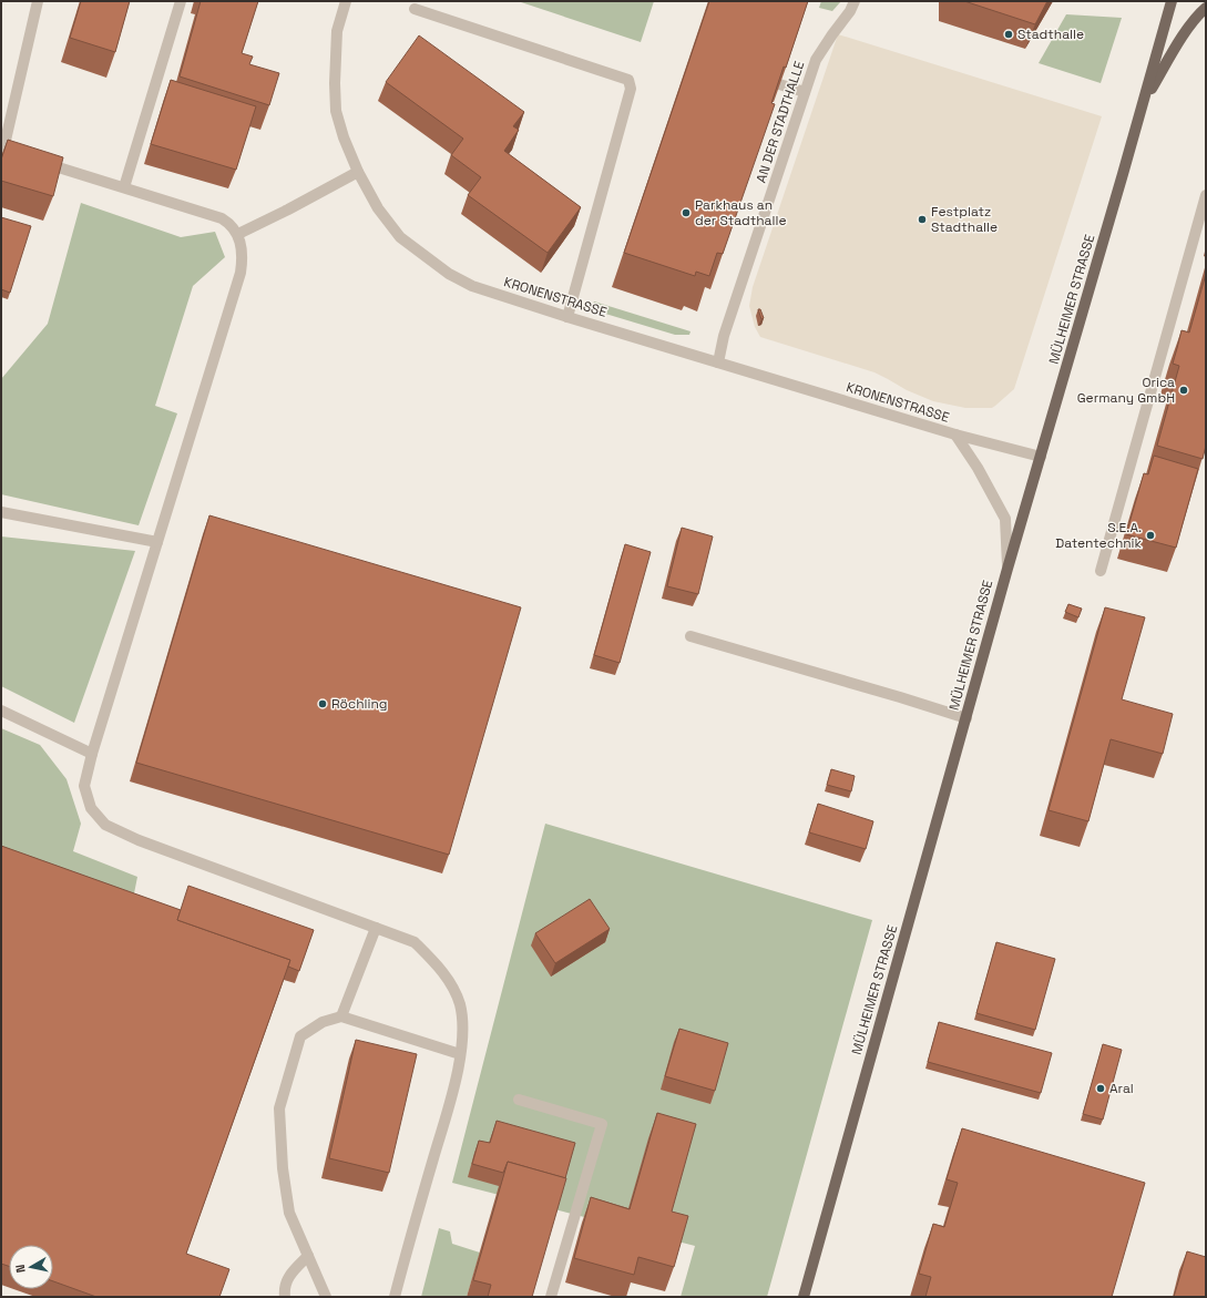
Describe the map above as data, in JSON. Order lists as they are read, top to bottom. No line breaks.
{"streets":{"main road":["MÜLHEIMER STRASSE"],"street":["AN DER STADTHALLE","KRONENSTRASSE"]},"crossings":[["AN DER STADTHALLE","KRONENSTRASSE"],["KRONENSTRASSE","MÜLHEIMER STRASSE"]],"places":["Stadthalle","Parkhaus an der Stadthalle","Festplatz Stadthalle","Orica Germany GmbH","S.E.A. Datentechnik","Röchling","Aral"],"north":"left"}
